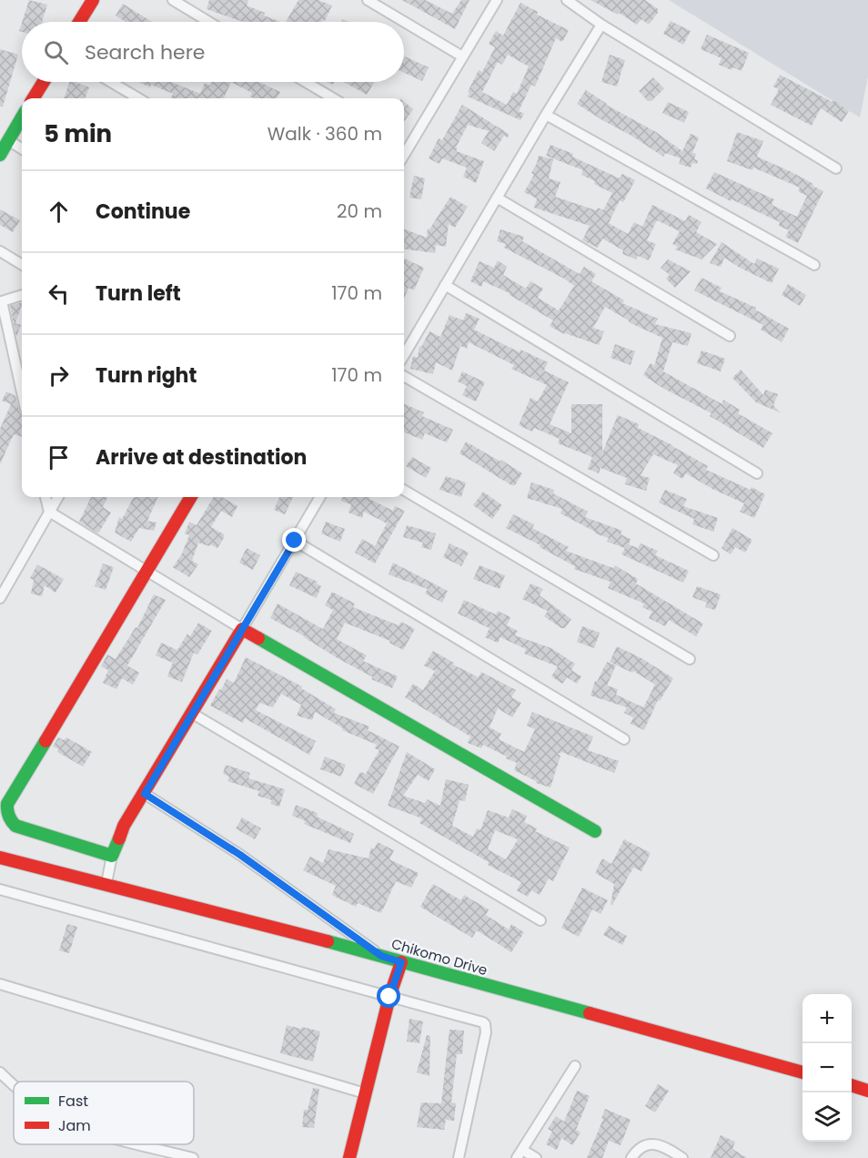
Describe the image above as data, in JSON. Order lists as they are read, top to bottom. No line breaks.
{"streets":{"street":["Chikomo Drive"]},"legend":["Fast","Jam"],"page":{"search":"Search here","heading":["5 min","Walk · 360 m"],"list":[["Continue","20 m"],["Turn left","170 m"],["Turn right","170 m"],"Arrive at destination"],"map_buttons":["+","−"]}}
